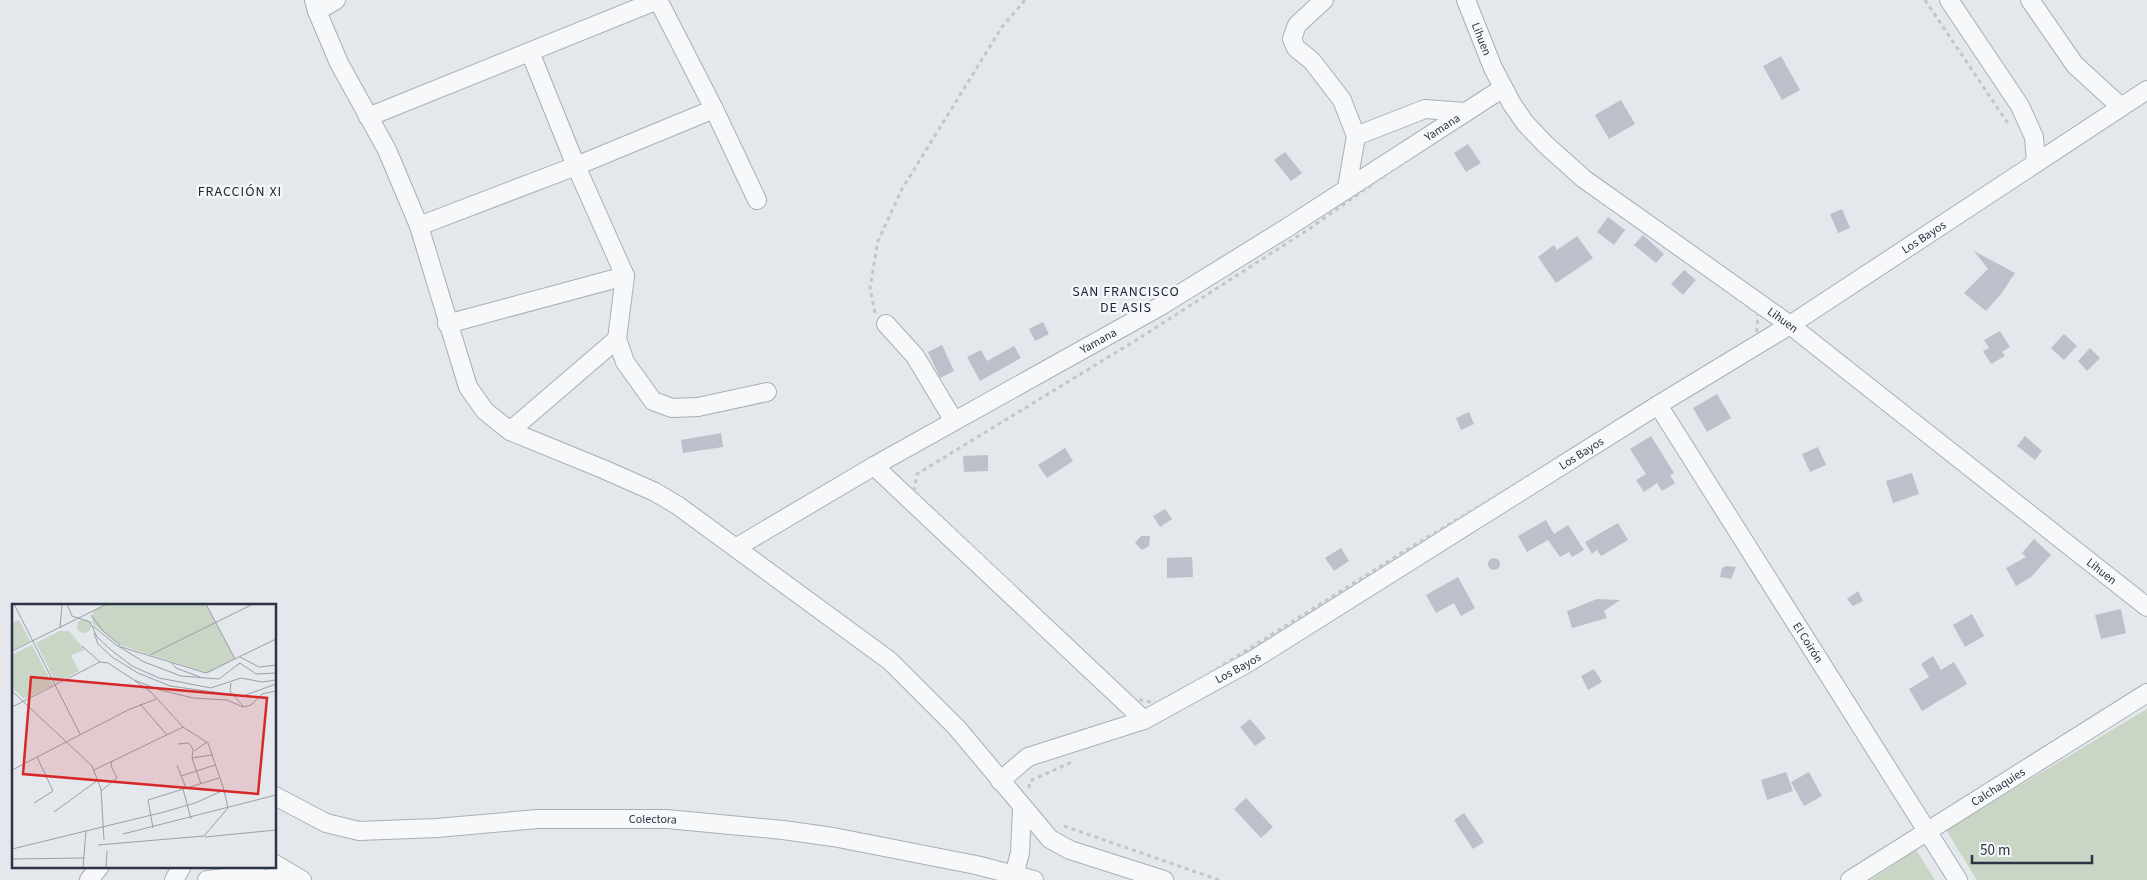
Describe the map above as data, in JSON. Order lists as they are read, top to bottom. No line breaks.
{"streets":{"street":["Lihuen","Yamana","Los Bayos","El Coirón","Calchaquies","Colectora"]},"crossings":[["Lihuen","Yamana"],["Lihuen","Los Bayos"],["Los Bayos","El Coirón"],["El Coirón","Calchaquies"]],"districts":["FRACCIÓN XI","SAN FRANCISCO DE ASIS"],"scale_bar":"50 m"}
